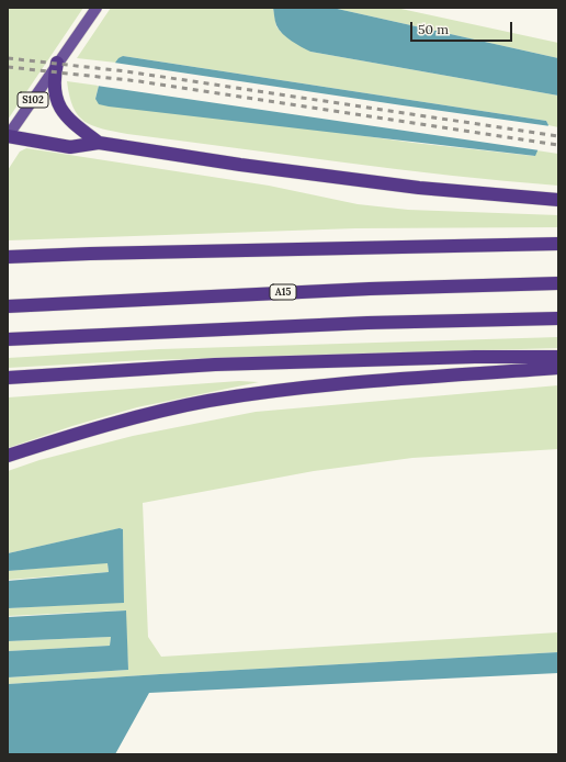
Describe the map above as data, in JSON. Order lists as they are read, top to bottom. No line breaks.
{"streets":{"highway":["A15"],"main road":["S102"]},"scale_bar":"50 m"}
